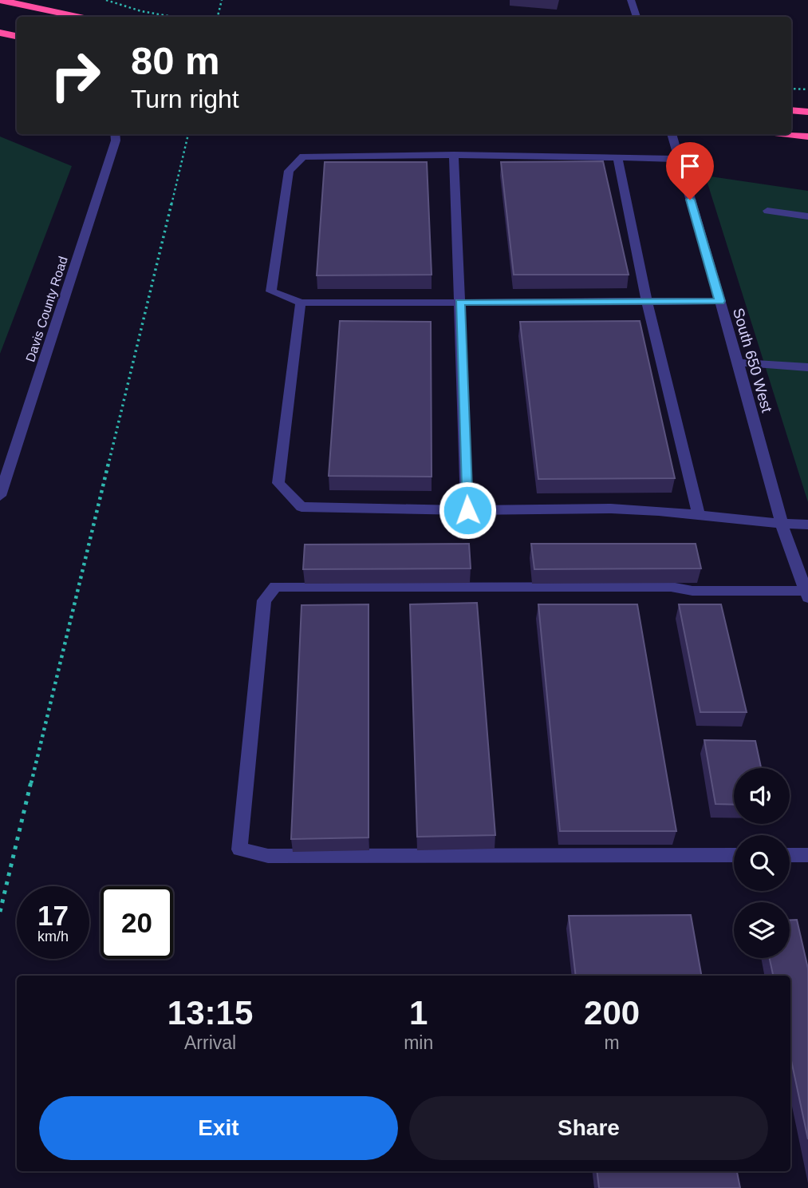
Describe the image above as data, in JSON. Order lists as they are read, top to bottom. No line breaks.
{"streets":{"street":["Davis County Road","South 650 West"]},"page":{"turn":["80 m","Turn right"],"speed":"17 km/h","limit":"20","eta":["13:15","Arrival","1","min","200","m"],"buttons":["Exit","Share"]}}
